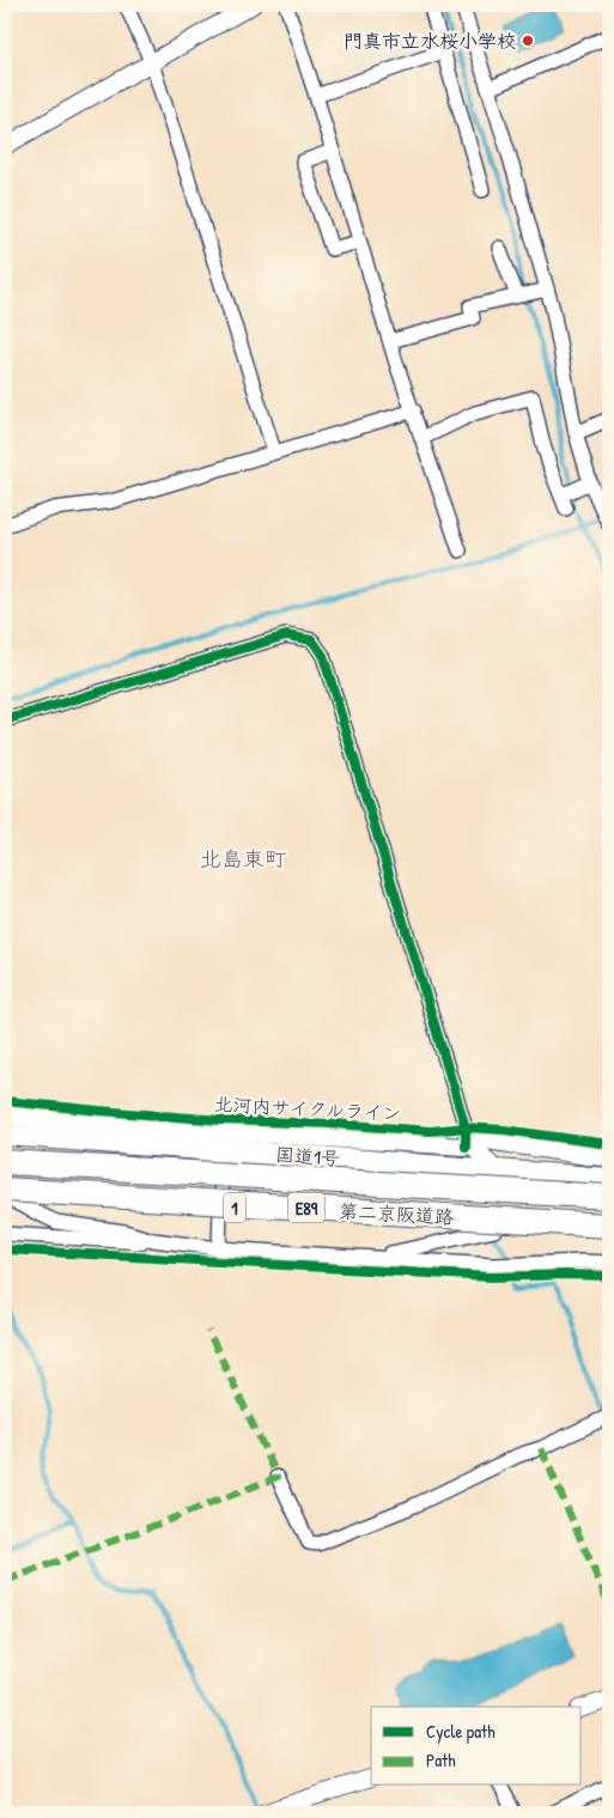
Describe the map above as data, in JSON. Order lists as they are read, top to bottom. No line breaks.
{"streets":{"highway":["国道1号","1","E89","第二京阪道路"],"cycle path":["北河内サイクルライン"]},"crossings":[["1","第二京阪道路"]],"districts":["北島東町"],"places":["門真市立水桜小学校"],"legend":["Cycle path","Path"]}
